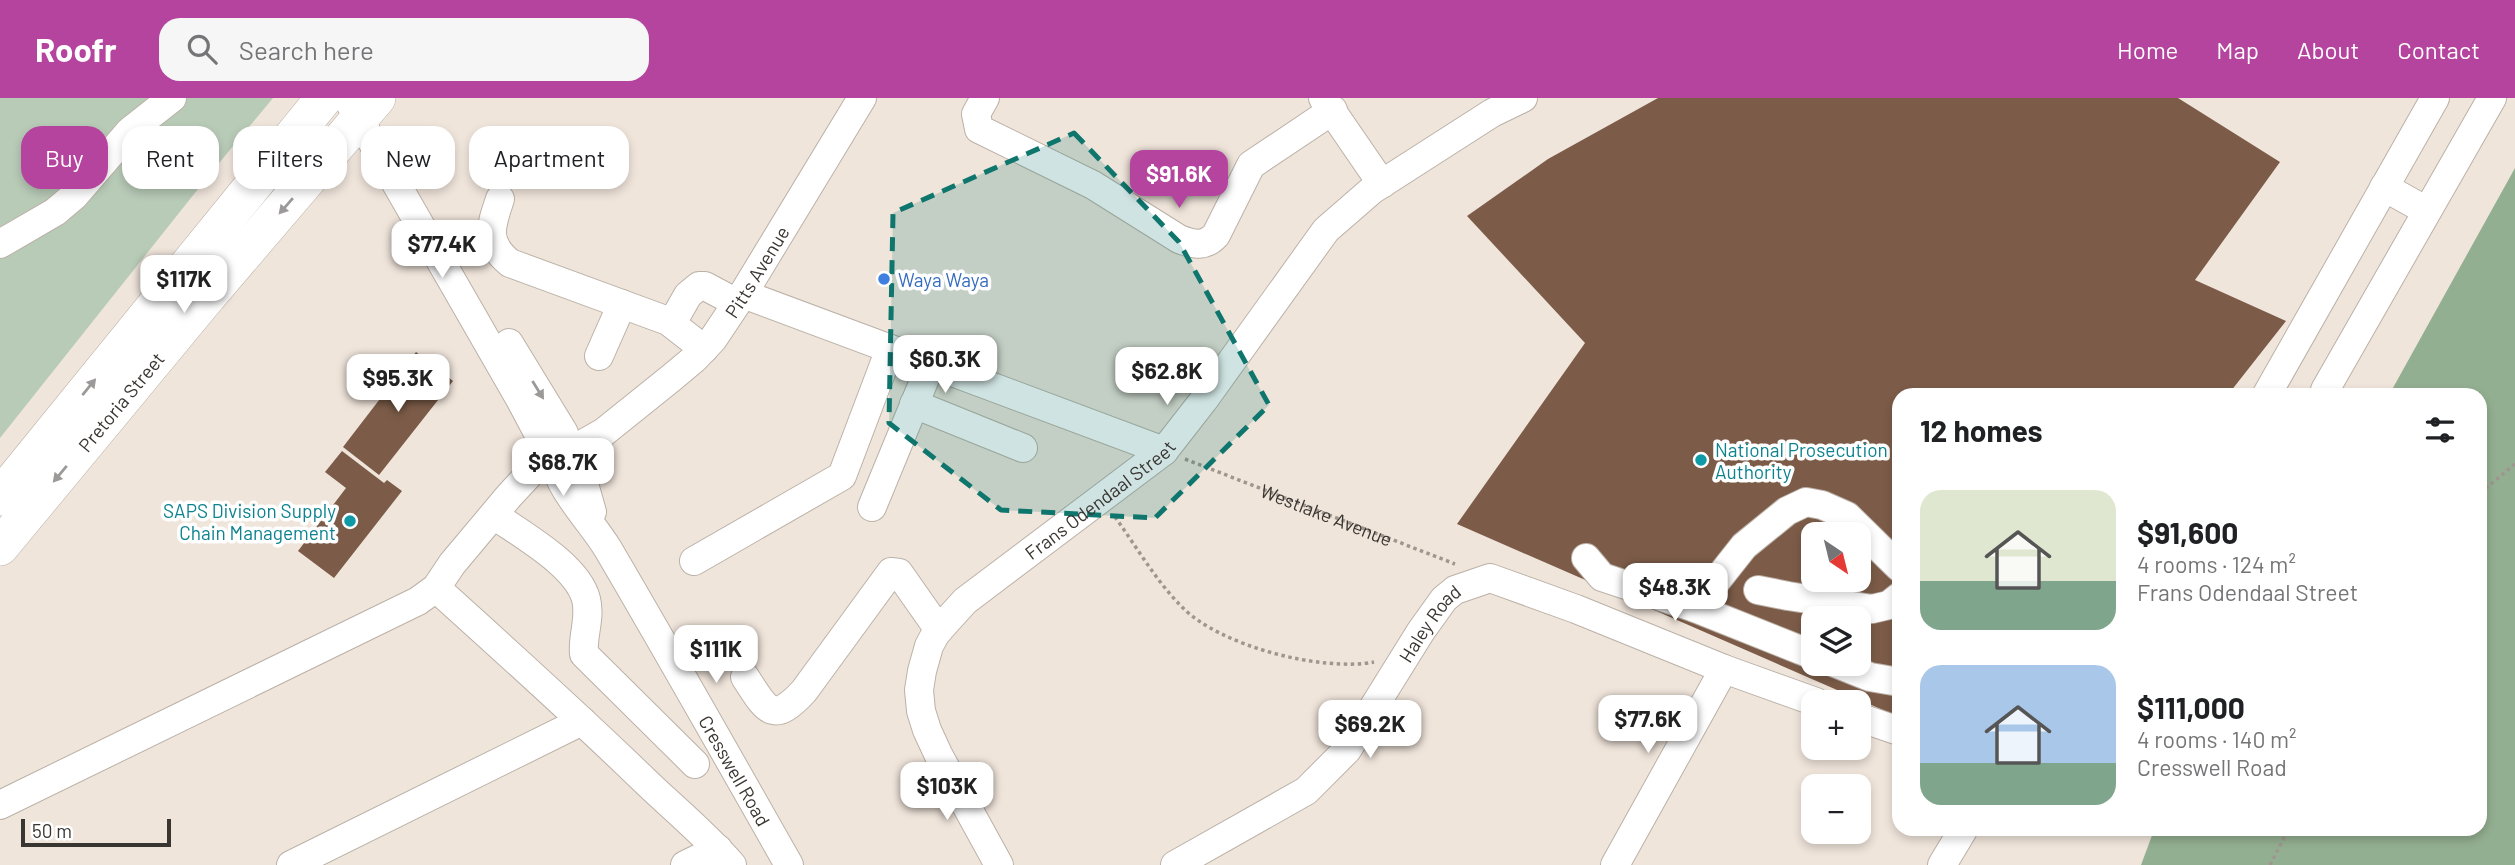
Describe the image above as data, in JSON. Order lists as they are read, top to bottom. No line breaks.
{"streets":{"main road":["Pretoria Street"],"street":["Pitts Avenue","Frans Odendaal Street","Haley Road","Cresswell Road"],"path":["Westlake Avenue"]},"crossings":[["Pitts Avenue","Cresswell Road"],["Pretoria Street","Cresswell Road"],["Frans Odendaal Street","Westlake Avenue"],["Westlake Avenue","Haley Road"]],"places":["Waya Waya","National Prosecution Authority","SAPS Division Supply Chain Management"],"scale_bar":"50 m","north":"bottom right","page":{"header":"Roofr","search":"Search here","nav":["Home","Map","About","Contact"],"chip":["Buy","Rent","Filters","New","Apartment"],"price":["$91.6K","$77.4K","$117K","$60.3K","$62.8K","$95.3K","$68.7K","$48.3K","$111K","$77.6K","$69.2K","$103K"],"heading":"12 homes","list":[{"name":"$91,600","note":"4 rooms · 124 m² · Frans Odendaal Street"},{"name":"$111,000","note":"4 rooms · 140 m² · Cresswell Road"}],"map_buttons":["+","−"],"scale":"50 m"}}
